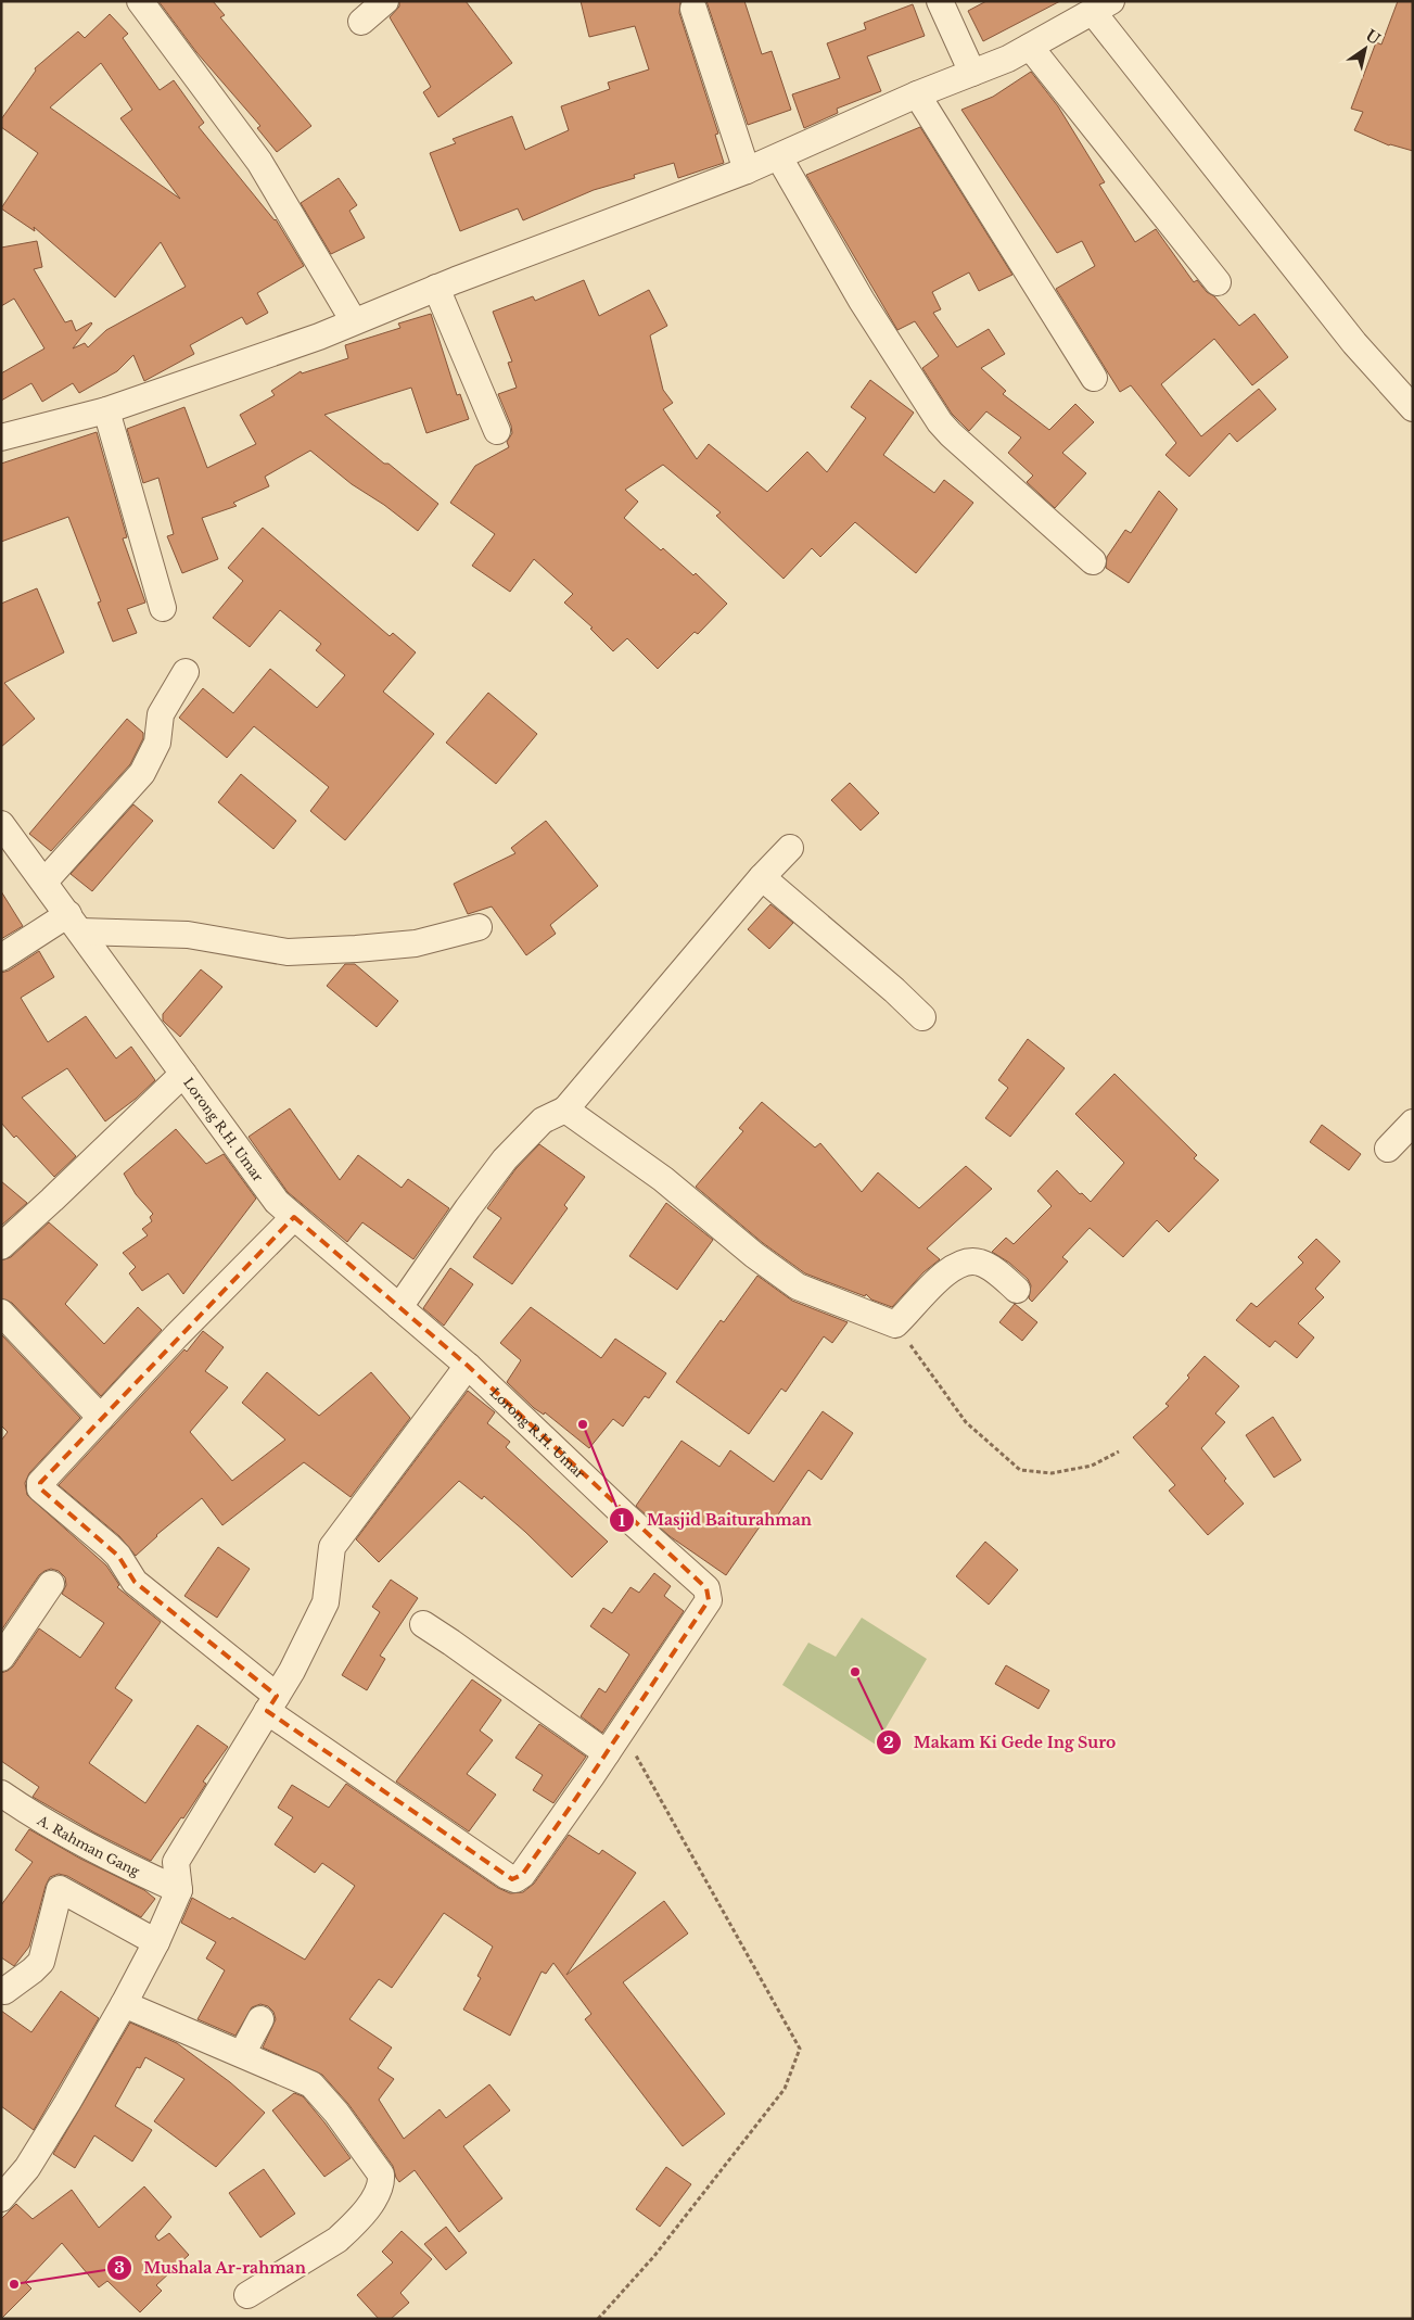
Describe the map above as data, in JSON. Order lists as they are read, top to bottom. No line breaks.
{"streets":{"street":["Lorong R.H. Umar","A. Rahman Gang"]},"places":["Masjid Baiturahman","Makam Ki Gede Ing Suro","Mushala Ar-rahman"],"north":"top right"}
